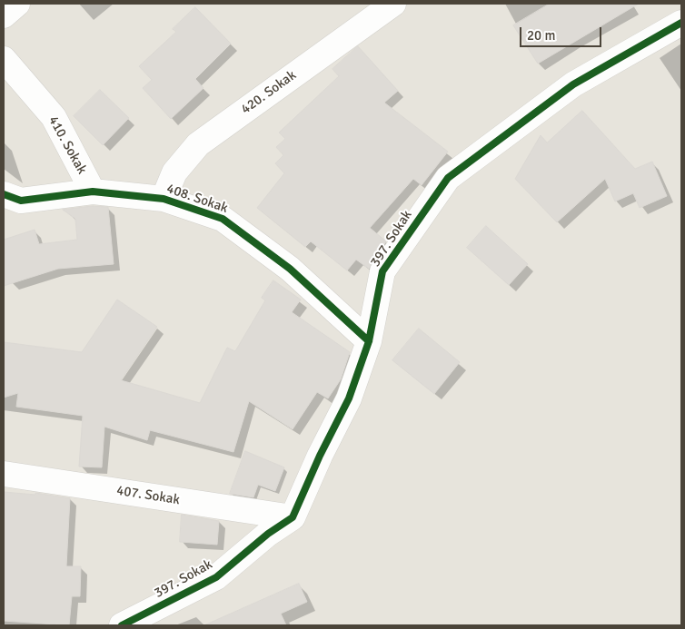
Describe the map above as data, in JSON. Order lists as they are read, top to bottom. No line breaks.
{"streets":{"street":["420. Sokak","410. Sokak","408. Sokak","397. Sokak","407. Sokak"]},"crossings":[["420. Sokak","408. Sokak"],["410. Sokak","408. Sokak"],["408. Sokak","397. Sokak"],["397. Sokak","407. Sokak"]],"scale_bar":"20 m"}
